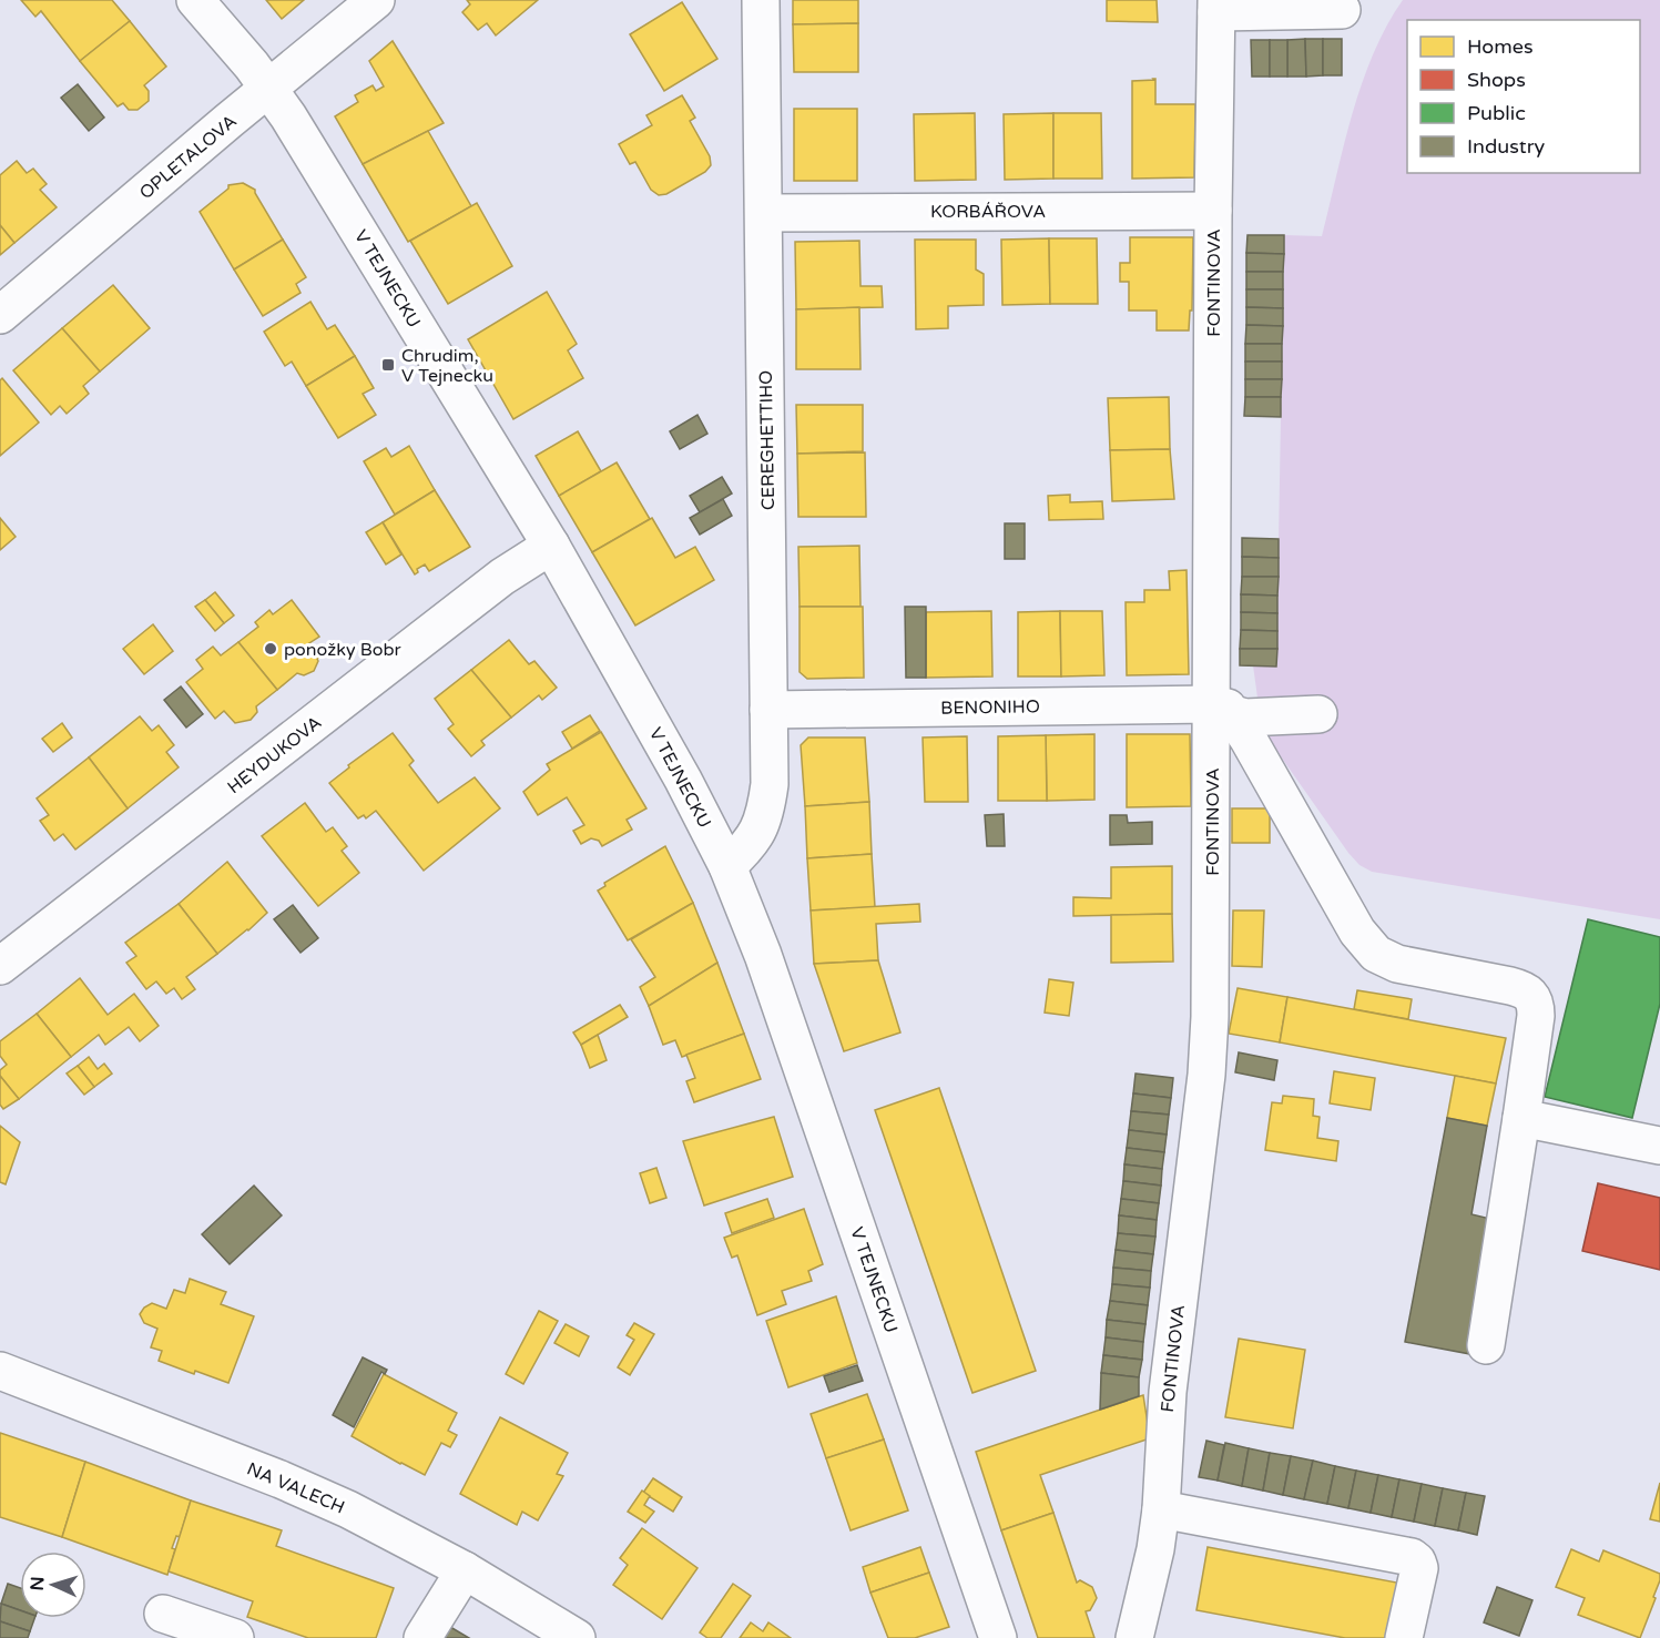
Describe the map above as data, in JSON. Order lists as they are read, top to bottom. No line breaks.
{"streets":{"street":["OPLETALOVA","KORBÁŘOVA","V TEJNECKU","FONTINOVA","CEREGHETTIHO","BENONIHO","HEYDUKOVA","NA VALECH"]},"crossings":[["OPLETALOVA","V TEJNECKU"],["KORBÁŘOVA","FONTINOVA"],["KORBÁŘOVA","CEREGHETTIHO"],["V TEJNECKU","CEREGHETTIHO"],["V TEJNECKU","HEYDUKOVA"],["FONTINOVA","BENONIHO"],["CEREGHETTIHO","BENONIHO"]],"places":{"transit":["Chrudim, V Tejnecku"],"other":["ponožky Bobr"]},"legend":["Homes","Shops","Public","Industry"],"north":"left"}
